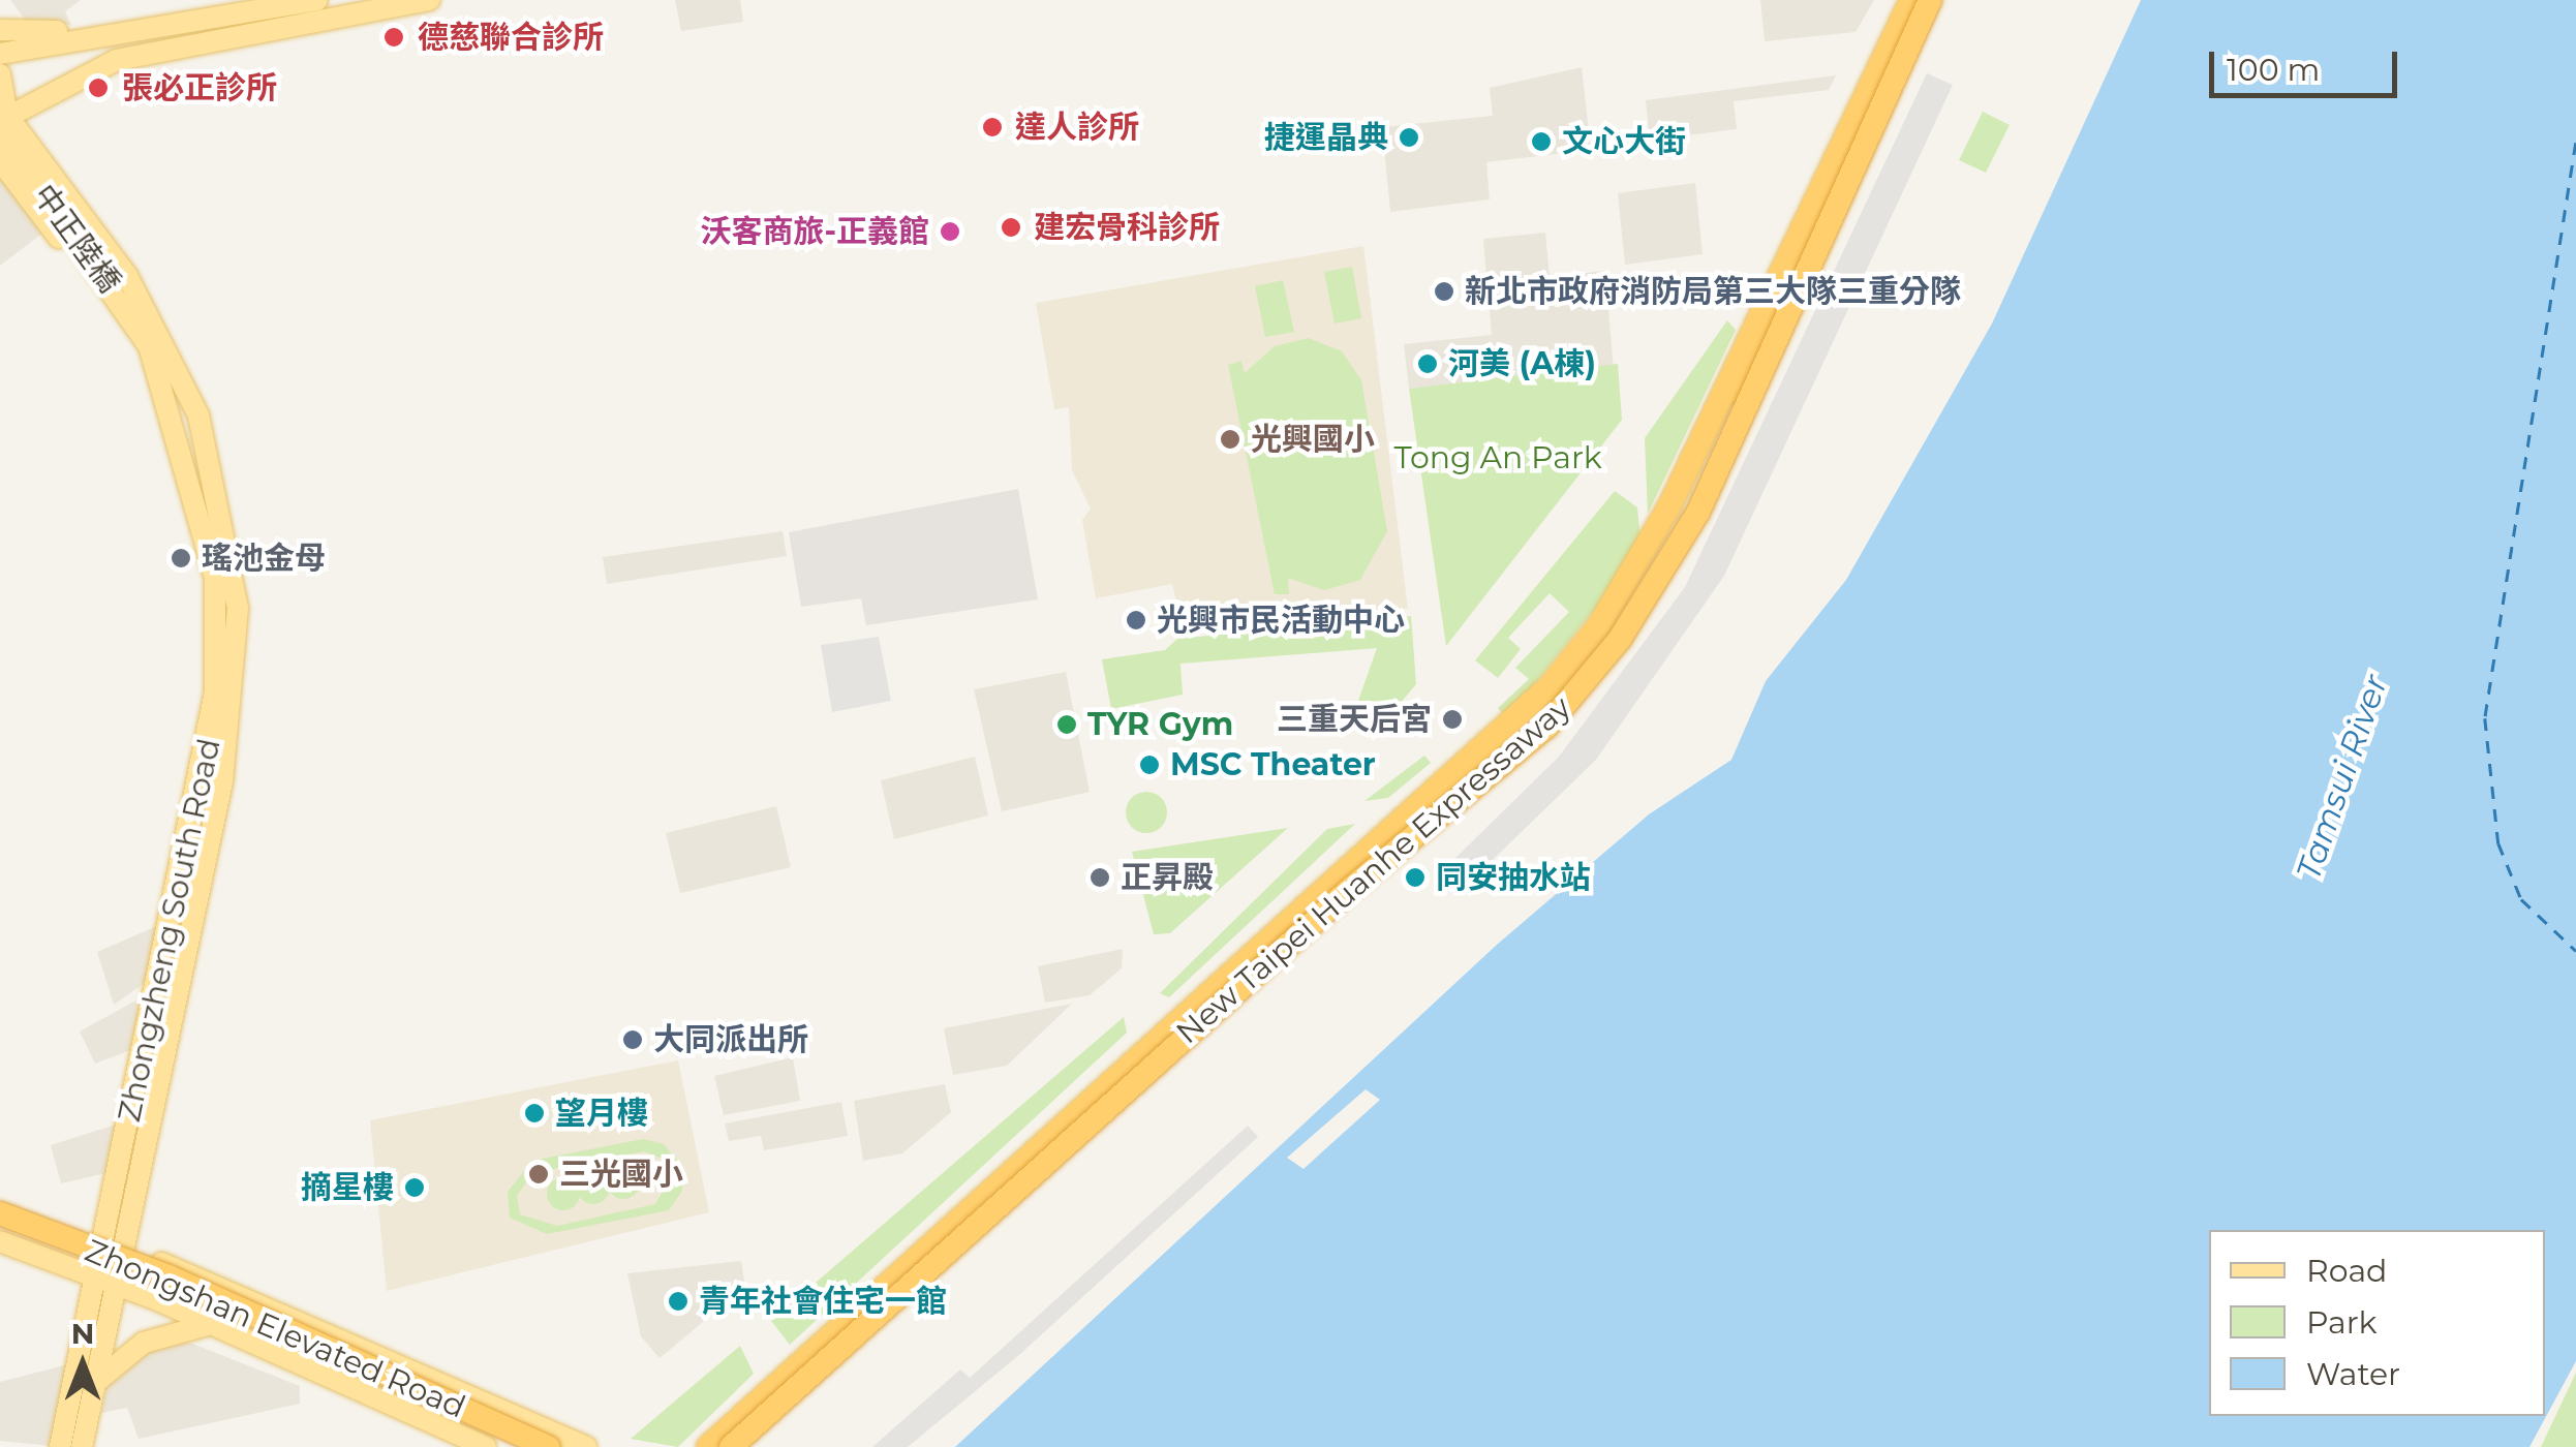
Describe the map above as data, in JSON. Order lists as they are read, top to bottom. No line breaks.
{"streets":{"highway":["New Taipei Huanhe Expressaway","Zhongshan Elevated Road"],"main road":["中正陸橋","Zhongzheng South Road"]},"crossings":[["中正陸橋","Zhongzheng South Road"]],"water":["Tamsui River"],"parks":["Tong An Park"],"places":["德慈聯合診所","張必正診所","達人診所","捷運晶典","文心大街","建宏骨科診所","沃客商旅-正義館","新北市政府消防局第三大隊三重分隊","河美 (A棟)","光興國小","瑤池金母","光興市民活動中心","三重天后宮","TYR Gym","MSC Theater","正昇殿","同安抽水站","大同派出所","望月樓","三光國小","摘星樓","青年社會住宅一館"],"legend":["Road","Park","Water"],"scale_bar":"100 m","north":"top"}
